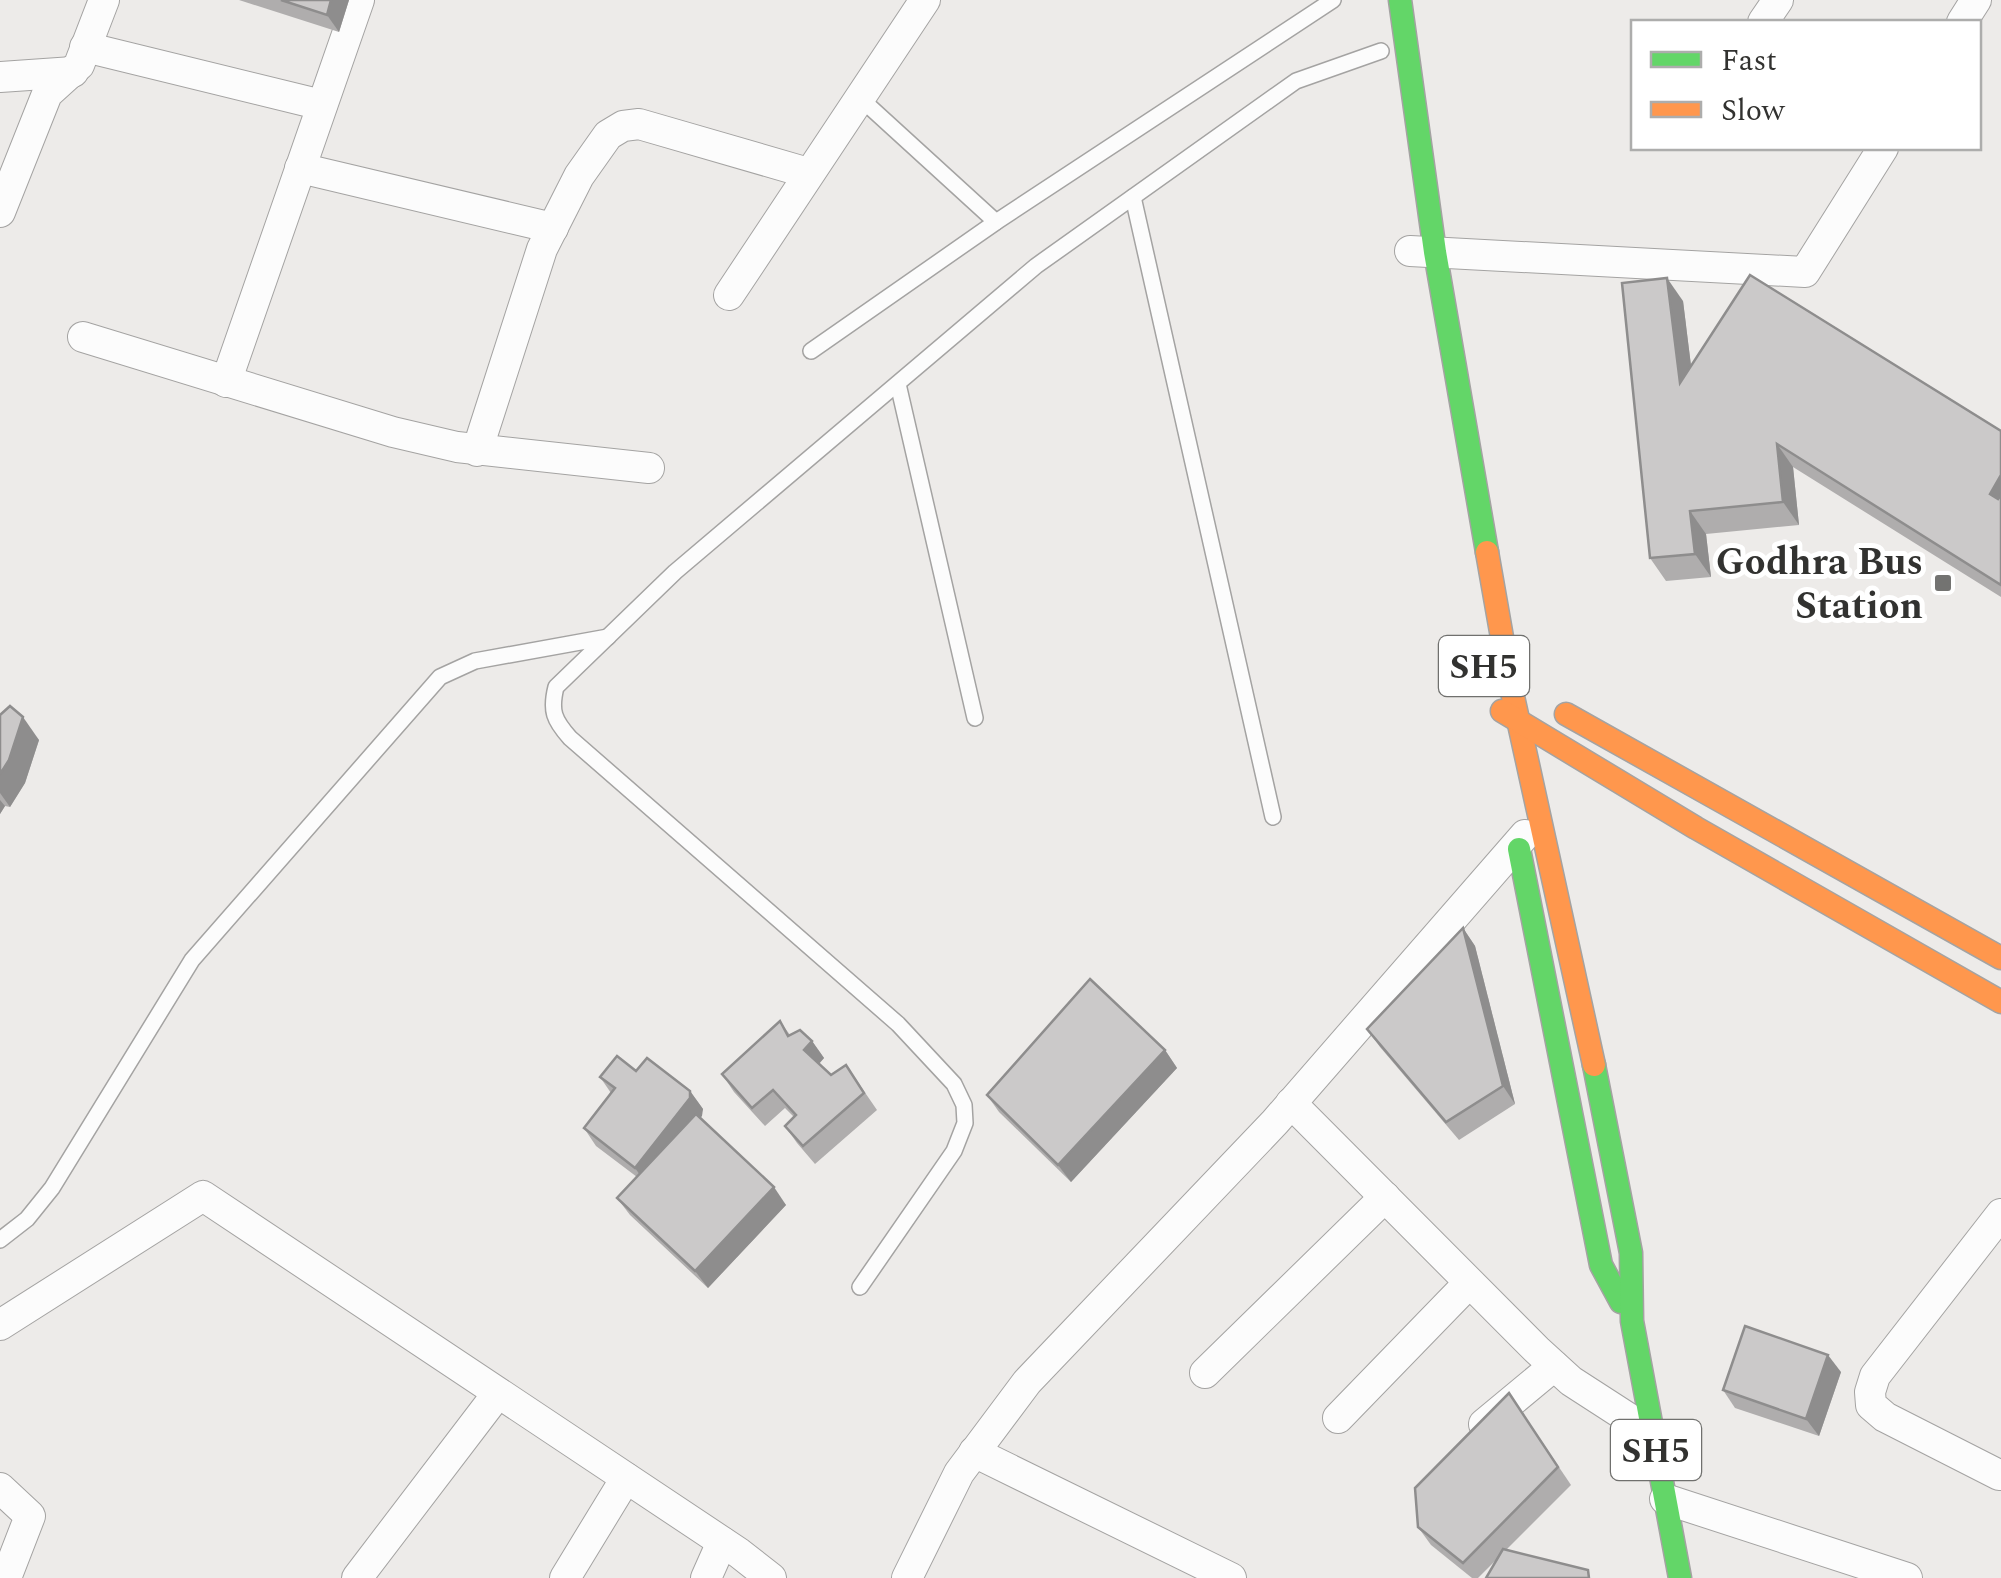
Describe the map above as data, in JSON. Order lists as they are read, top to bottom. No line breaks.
{"streets":{"main road":["SH5"]},"places":{"transit":["Godhra Bus Station"]},"legend":["Fast","Slow"]}
